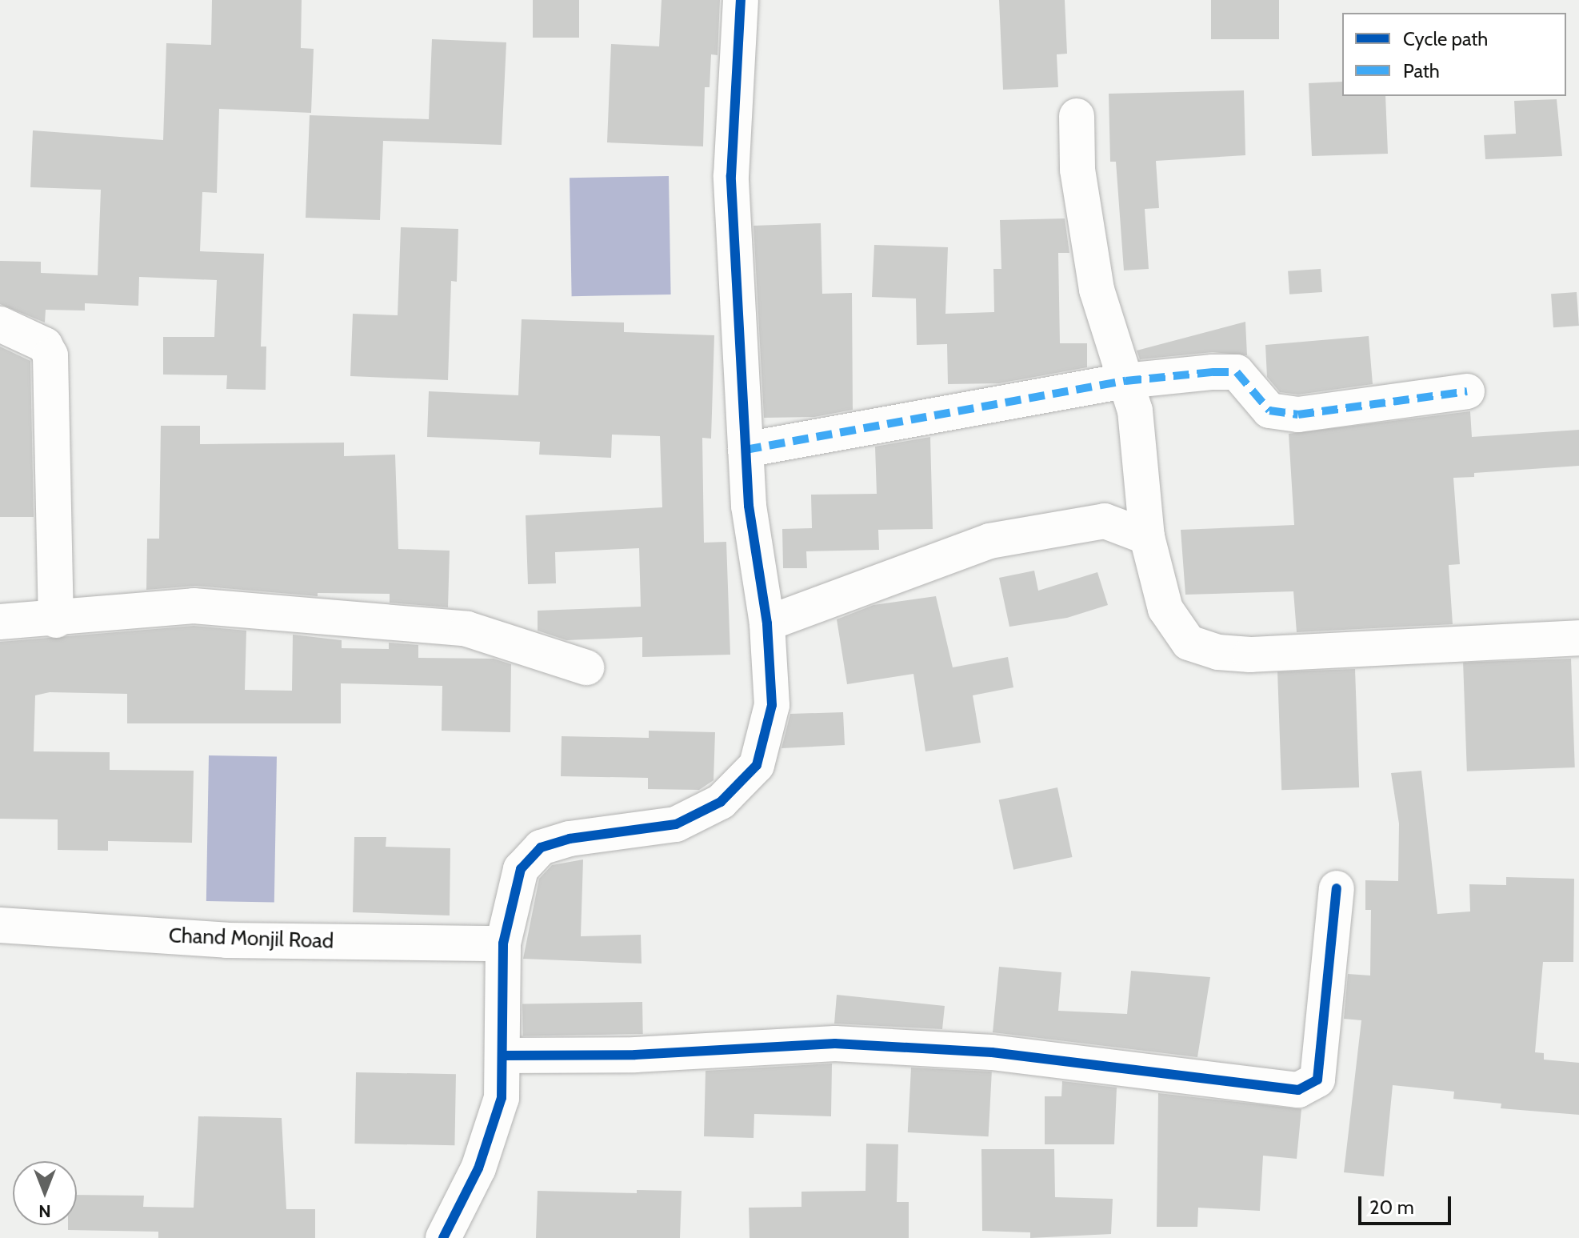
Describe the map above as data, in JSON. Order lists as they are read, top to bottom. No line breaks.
{"streets":{"street":["Chand Monjil Road"]},"legend":["Cycle path","Path"],"scale_bar":"20 m","north":"bottom"}
